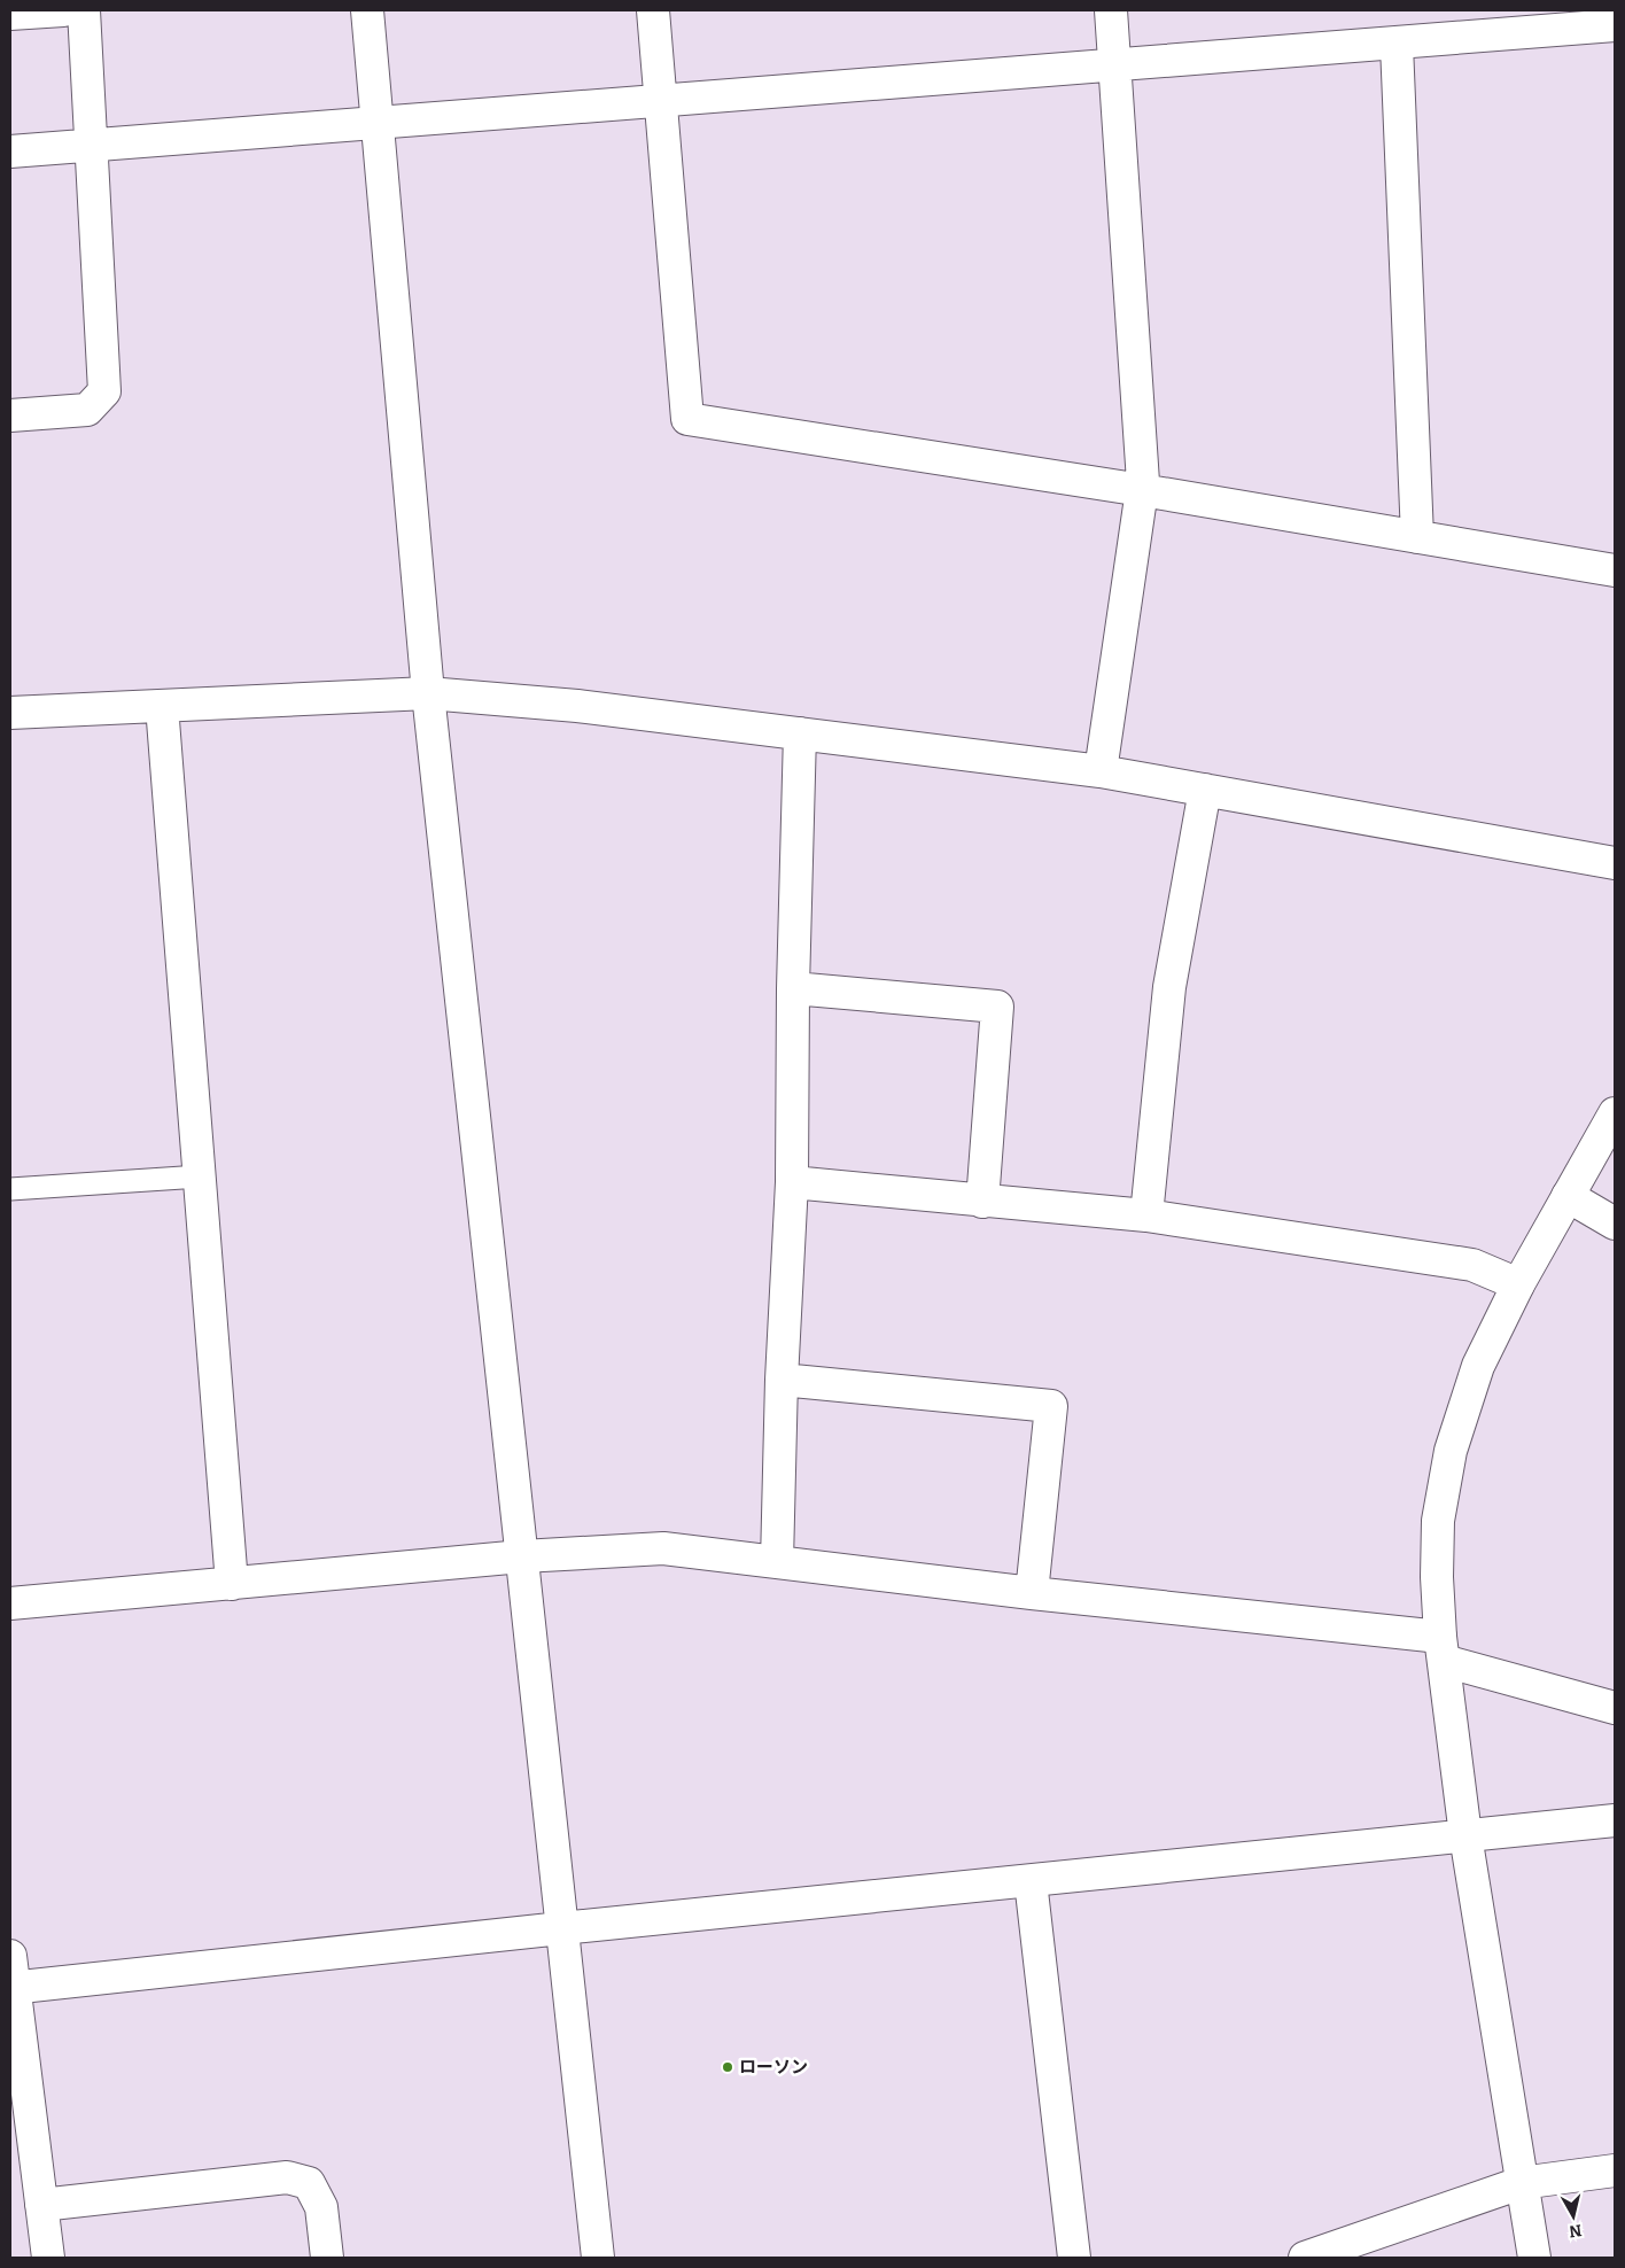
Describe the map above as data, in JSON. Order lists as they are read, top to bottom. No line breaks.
{"places":["ローソン"],"north":"bottom"}
